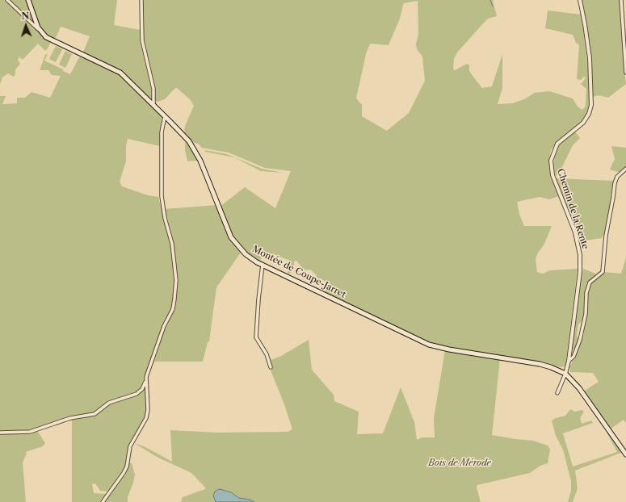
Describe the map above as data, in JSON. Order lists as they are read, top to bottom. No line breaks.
{"streets":{"main road":["Montée de Coupe-Jarret"],"street":["Chemin de la Rente"]},"crossings":[["Chemin de la Rente","Montée de Coupe-Jarret"]],"parks":["Bois de Mérode"],"north":"top"}
